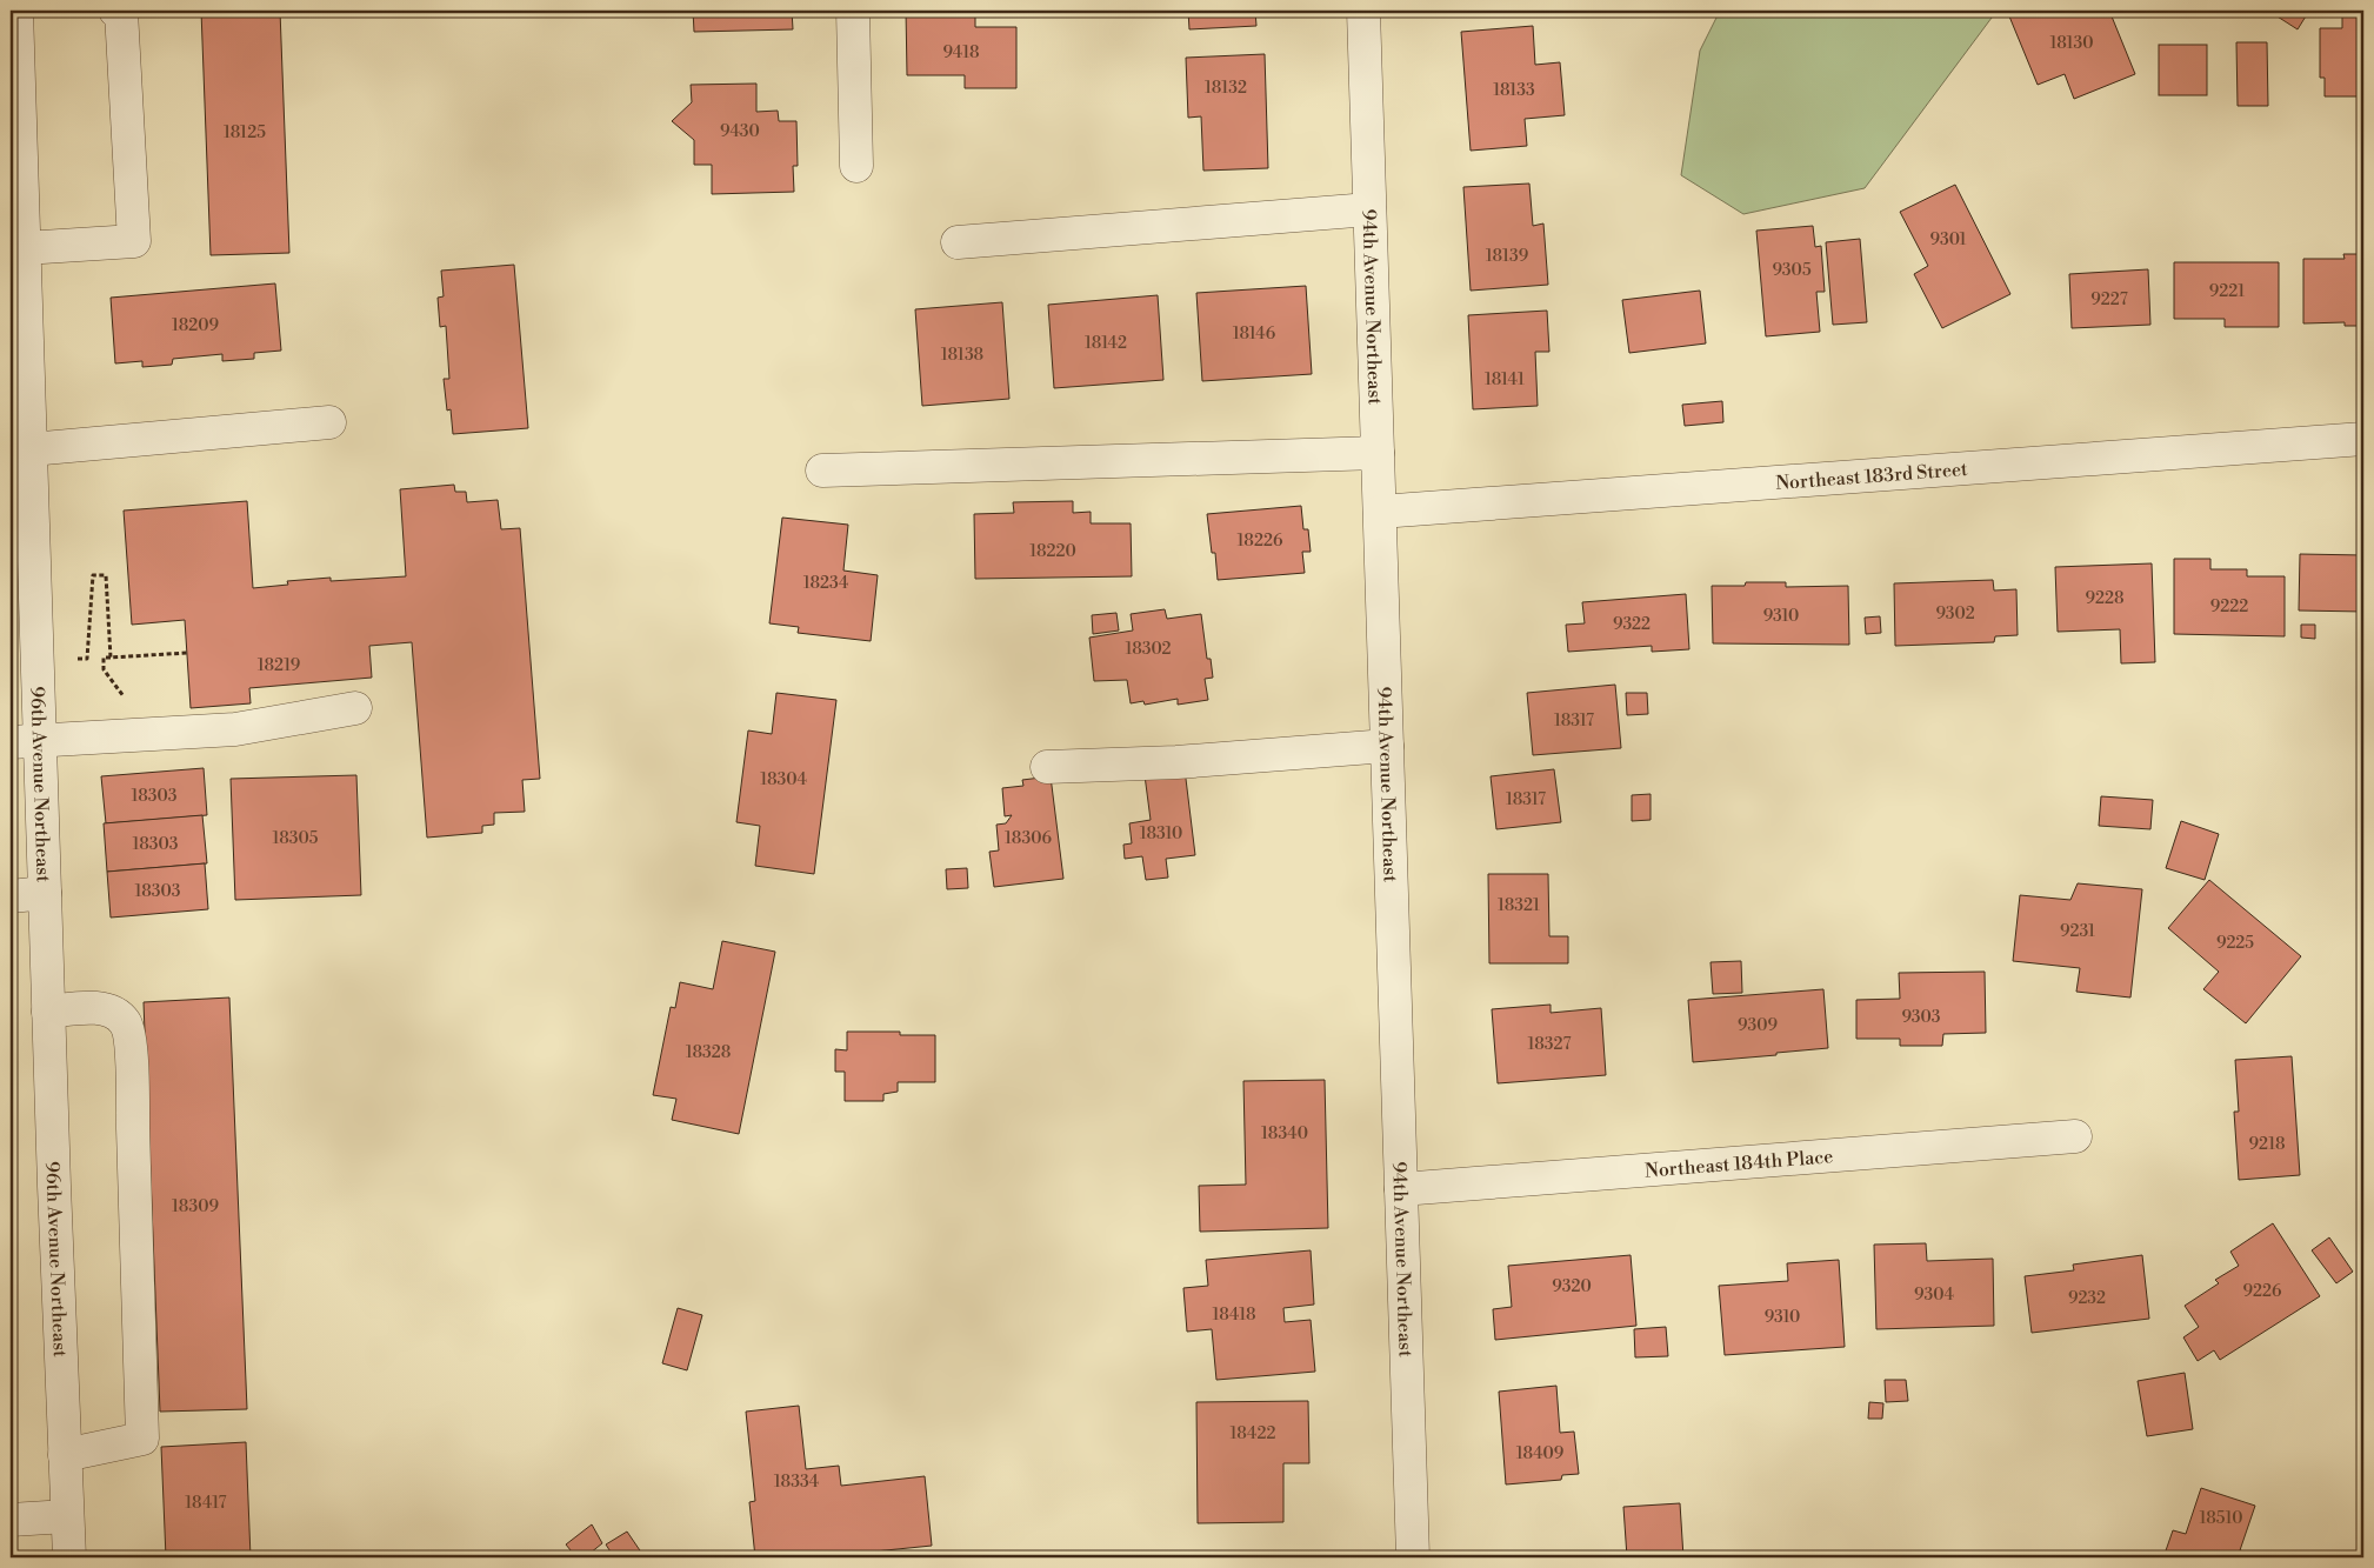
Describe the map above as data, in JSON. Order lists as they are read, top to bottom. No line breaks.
{"streets":{"street":["94th Avenue Northeast","Northeast 183rd Street","96th Avenue Northeast","Northeast 184th Place"]},"crossings":[["94th Avenue Northeast","Northeast 183rd Street"],["94th Avenue Northeast","Northeast 184th Place"]],"house_numbers":["18130","9418","18132","18133","9430","18125","9301","18139","9305","9221","9227","18209","18146","18142","18138","18141","18226","18220","18234","9228","9222","9302","9310","9322","18302","18219","18317","18304","18303","18317","18310","18305","18306","18303","18303","18321","9231","9225","9303","9309","18327","18328","18340","9218","18309","9320","9226","9304","9232","18418","9310","18422","18409","18334","18417","18510"]}
